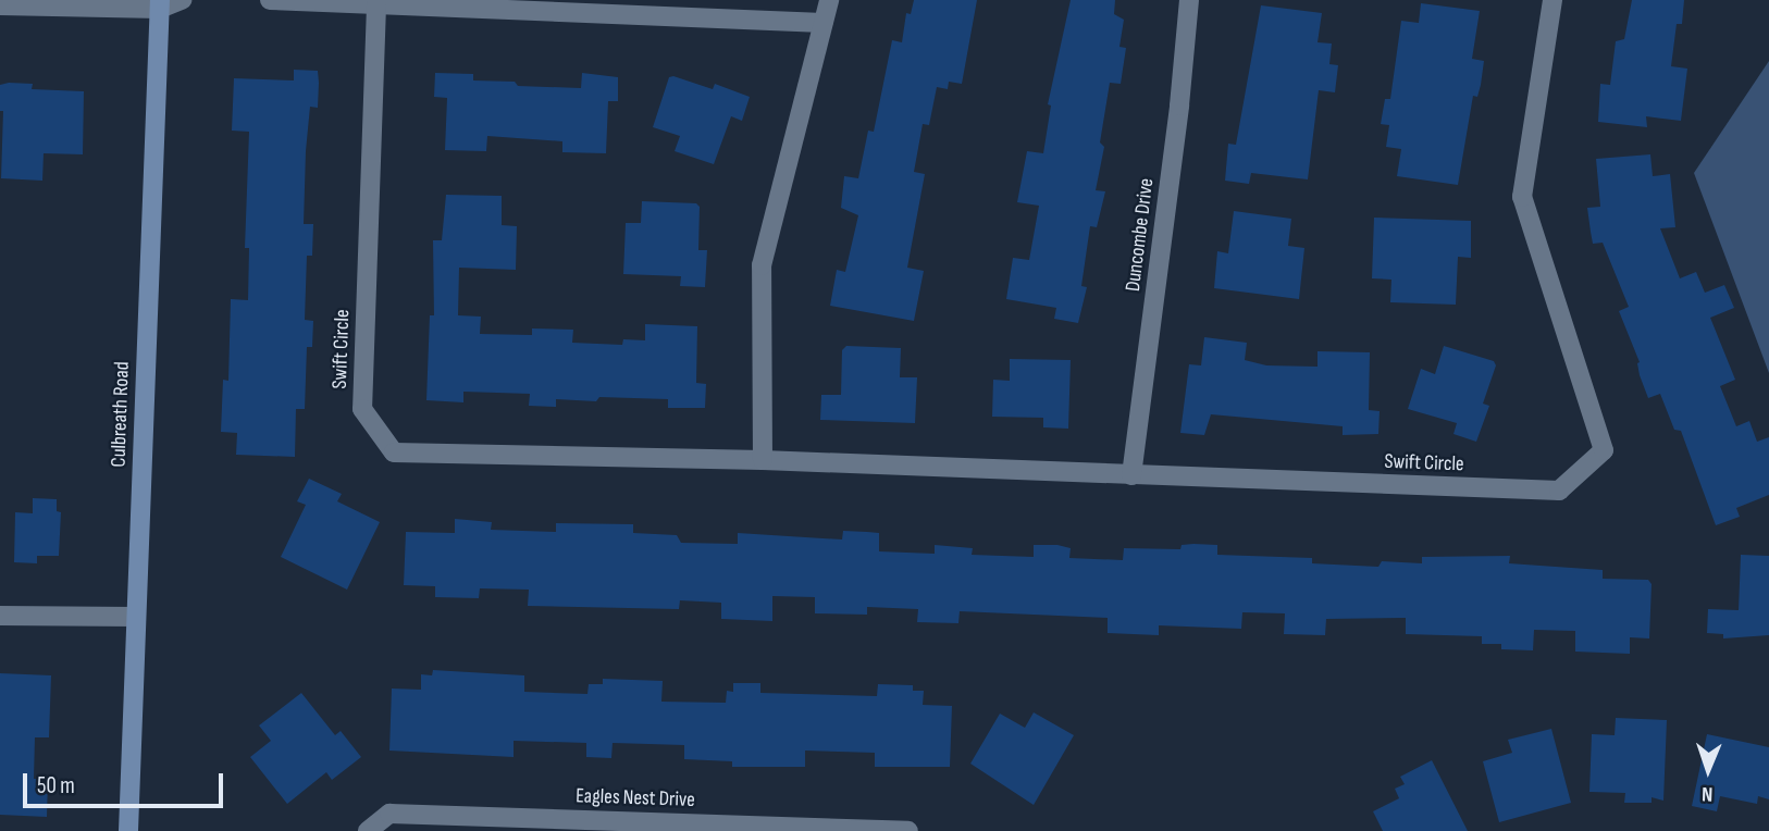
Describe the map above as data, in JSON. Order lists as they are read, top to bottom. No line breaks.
{"streets":{"street":["Duncombe Drive","Swift Circle","Culbreath Road","Eagles Nest Drive"]},"crossings":[["Duncombe Drive","Swift Circle"]],"scale_bar":"50 m","north":"bottom"}
